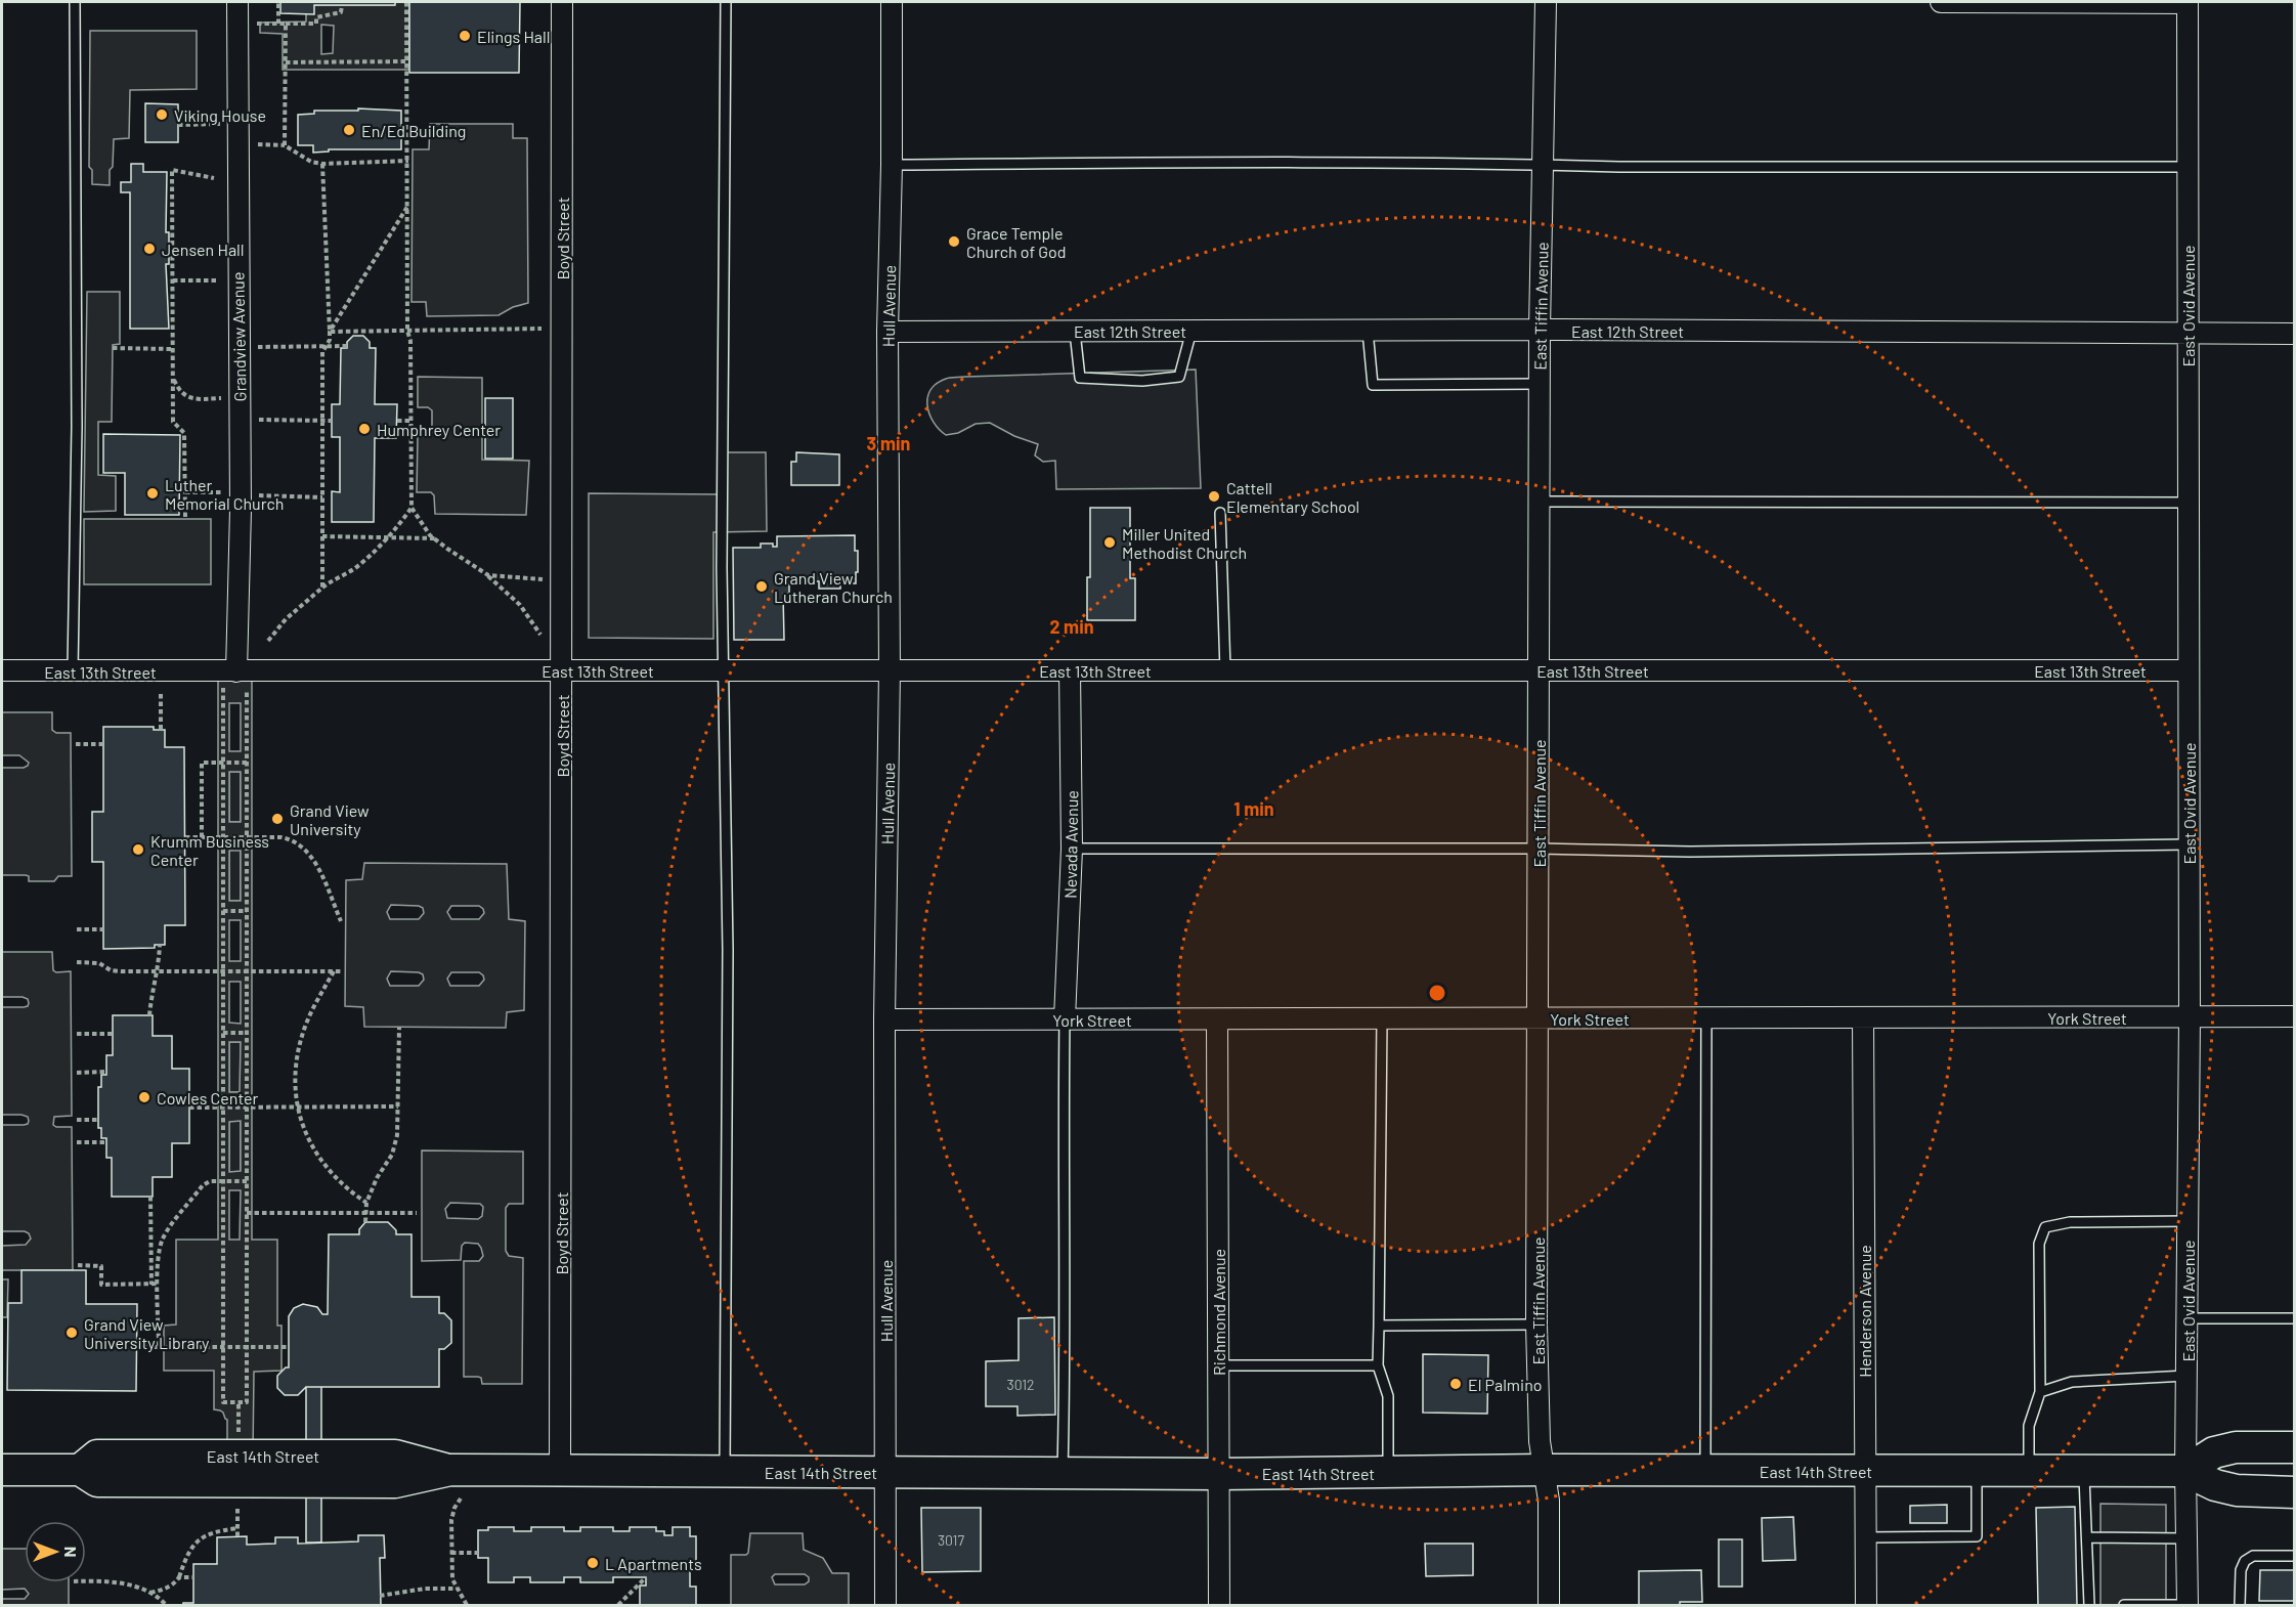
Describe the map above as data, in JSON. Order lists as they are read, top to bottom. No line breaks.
{"streets":{"main road":["East 14th Street"],"street":["Boyd Street","Hull Avenue","East Tiffin Avenue","East Ovid Avenue","East 12th Street","Grandview Avenue","East 13th Street","Nevada Avenue","York Street","Henderson Avenue","Richmond Avenue"]},"crossings":[["Boyd Street","East 13th Street"],["Boyd Street","East 14th Street"],["Hull Avenue","East 12th Street"],["Hull Avenue","East 13th Street"],["Hull Avenue","York Street"],["Hull Avenue","East 14th Street"],["East Tiffin Avenue","East 12th Street"],["East Tiffin Avenue","East 13th Street"],["East Tiffin Avenue","York Street"],["East Tiffin Avenue","East 14th Street"],["East Ovid Avenue","East 12th Street"],["East Ovid Avenue","East 13th Street"],["East Ovid Avenue","York Street"],["East Ovid Avenue","East 14th Street"],["Grandview Avenue","East 13th Street"],["East 13th Street","Nevada Avenue"],["Nevada Avenue","York Street"],["York Street","Henderson Avenue"],["York Street","Richmond Avenue"],["Henderson Avenue","East 14th Street"],["Richmond Avenue","East 14th Street"]],"places":["Elings Hall","Viking House","En/Ed Building","Grace Temple Church of God","Jensen Hall","Humphrey Center","Luther Memorial Church","Cattell Elementary School","Miller United Methodist Church","Grand View Lutheran Church","Grand View University","Krumm Business Center","Cowles Center","Grand View University Library","El Palmino","L Apartments"],"house_numbers":["3012","3017"],"north":"right","rings":["3 min","2 min","1 min"]}
